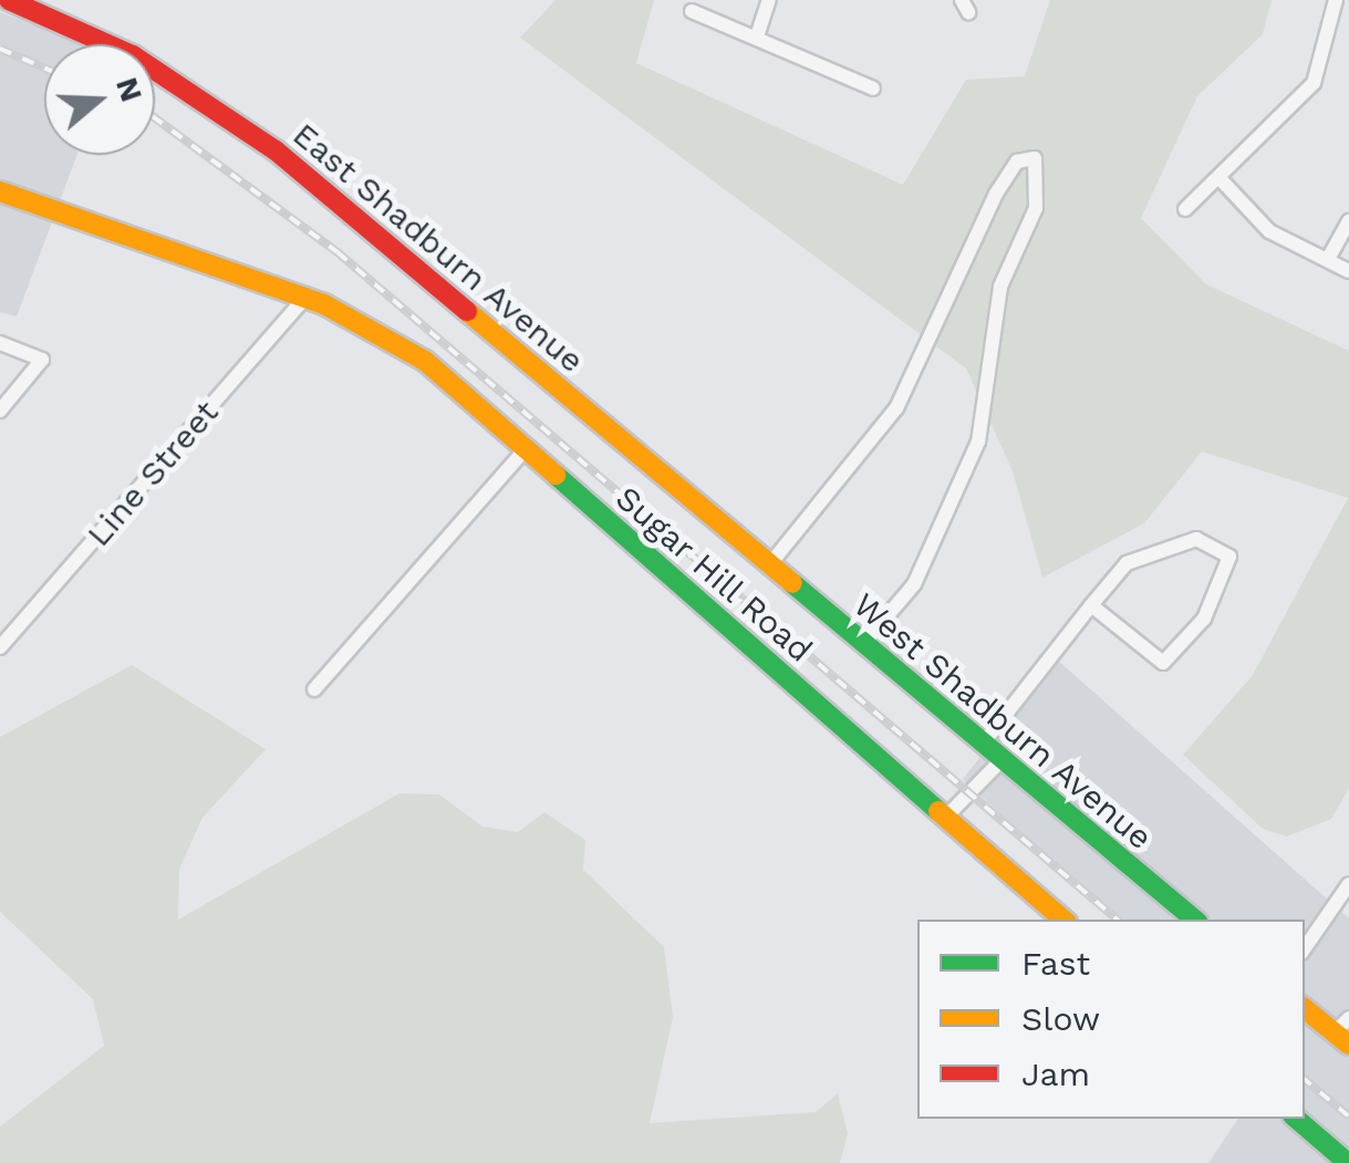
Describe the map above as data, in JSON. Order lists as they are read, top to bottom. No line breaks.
{"streets":{"street":["East Shadburn Avenue","Line Street","Sugar Hill Road","West Shadburn Avenue"]},"crossings":[["East Shadburn Avenue","West Shadburn Avenue"],["Line Street","Sugar Hill Road"]],"legend":["Fast","Slow","Jam"],"north":"right"}
